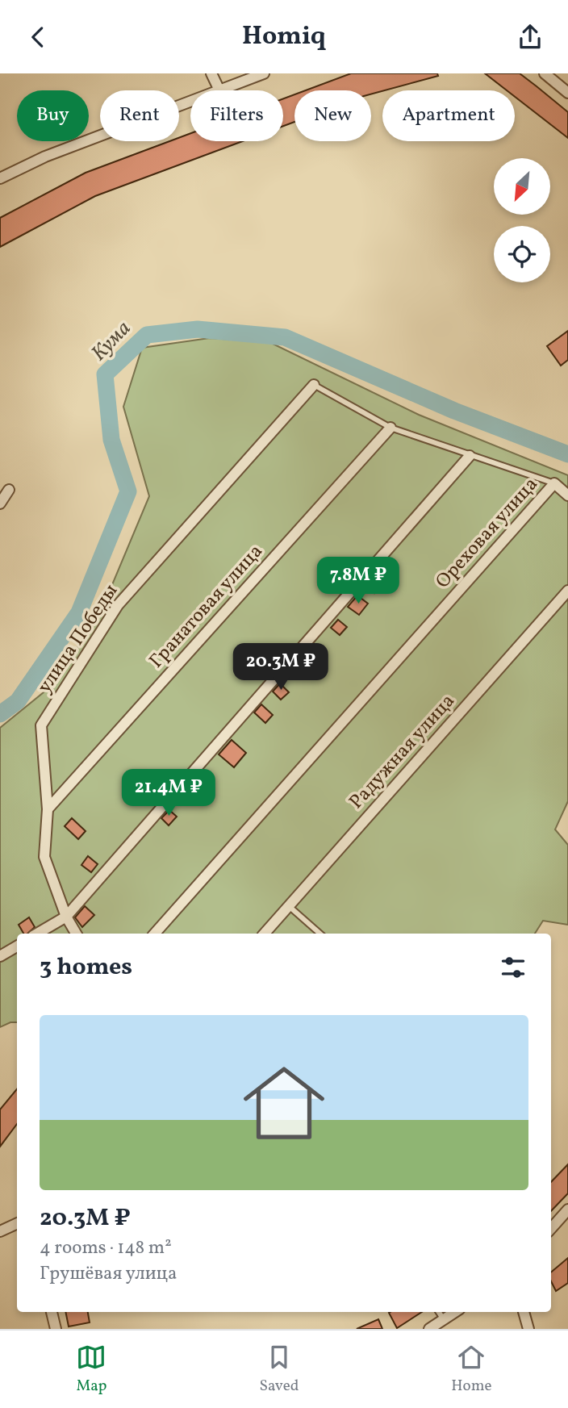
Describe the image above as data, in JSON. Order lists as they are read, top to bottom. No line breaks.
{"streets":{"street":["Ореховая улица","Гранатовая улица","улица Победы","Радужная улица"]},"crossings":[["Гранатовая улица","улица Победы"]],"water":["Кума"],"north":"bottom left","page":{"header":"Homiq","chip":["Buy","Rent","Filters","New","Apartment"],"price":["7.8M ₽","20.3M ₽","21.4M ₽"],"heading":"3 homes","list":[{"name":"20.3M ₽","note":"4 rooms · 148 m² · Грушёвая улица"}],"tabs":["Map","Saved","Home"]}}
